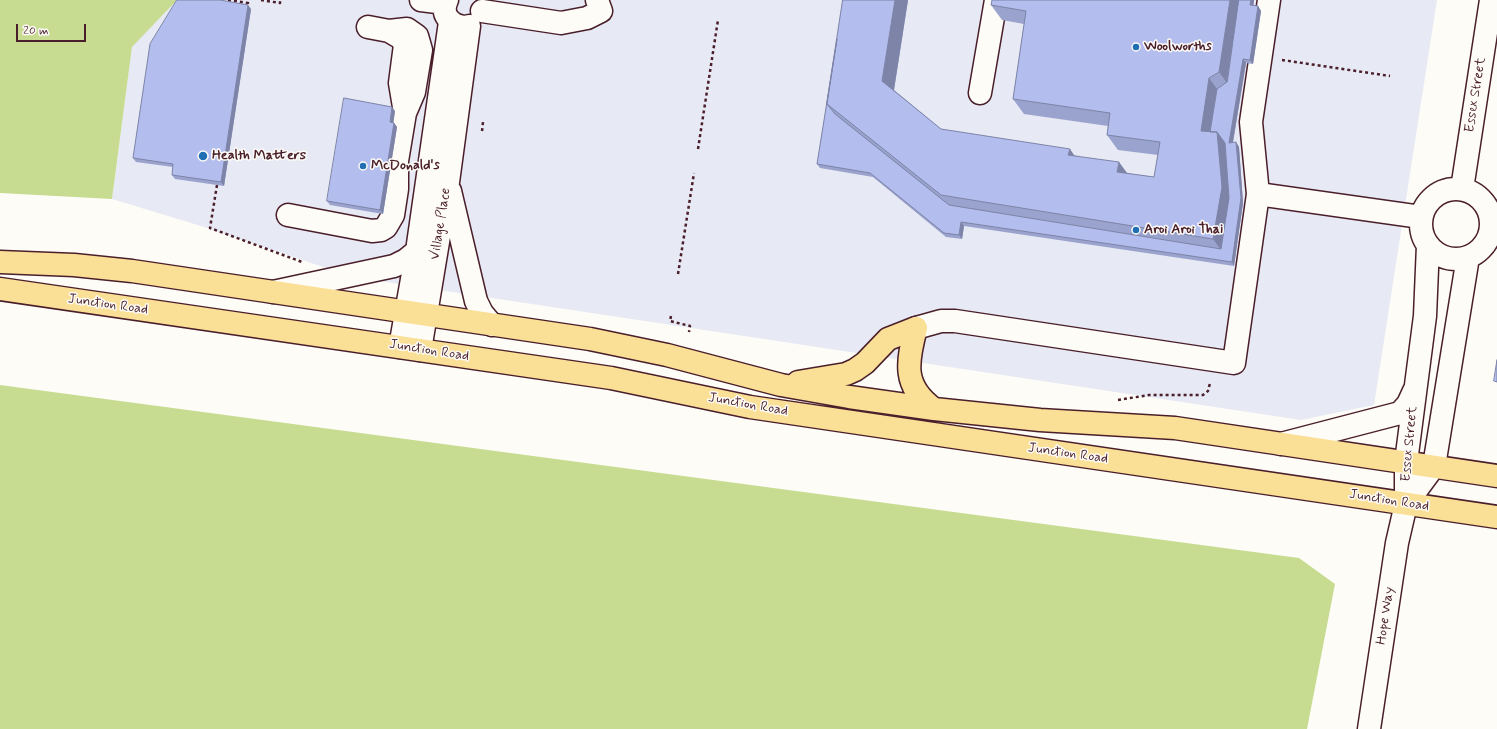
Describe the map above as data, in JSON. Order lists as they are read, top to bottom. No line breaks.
{"streets":{"main road":["Junction Road"],"street":["Essex Street","Village Place","Hope Way"]},"crossings":[["Essex Street","Junction Road"],["Essex Street","Hope Way"],["Village Place","Junction Road"],["Junction Road","Hope Way"]],"places":["Woolworths","Health Matters","McDonald's","Aroi Aroi Thai"],"scale_bar":"20 m"}
